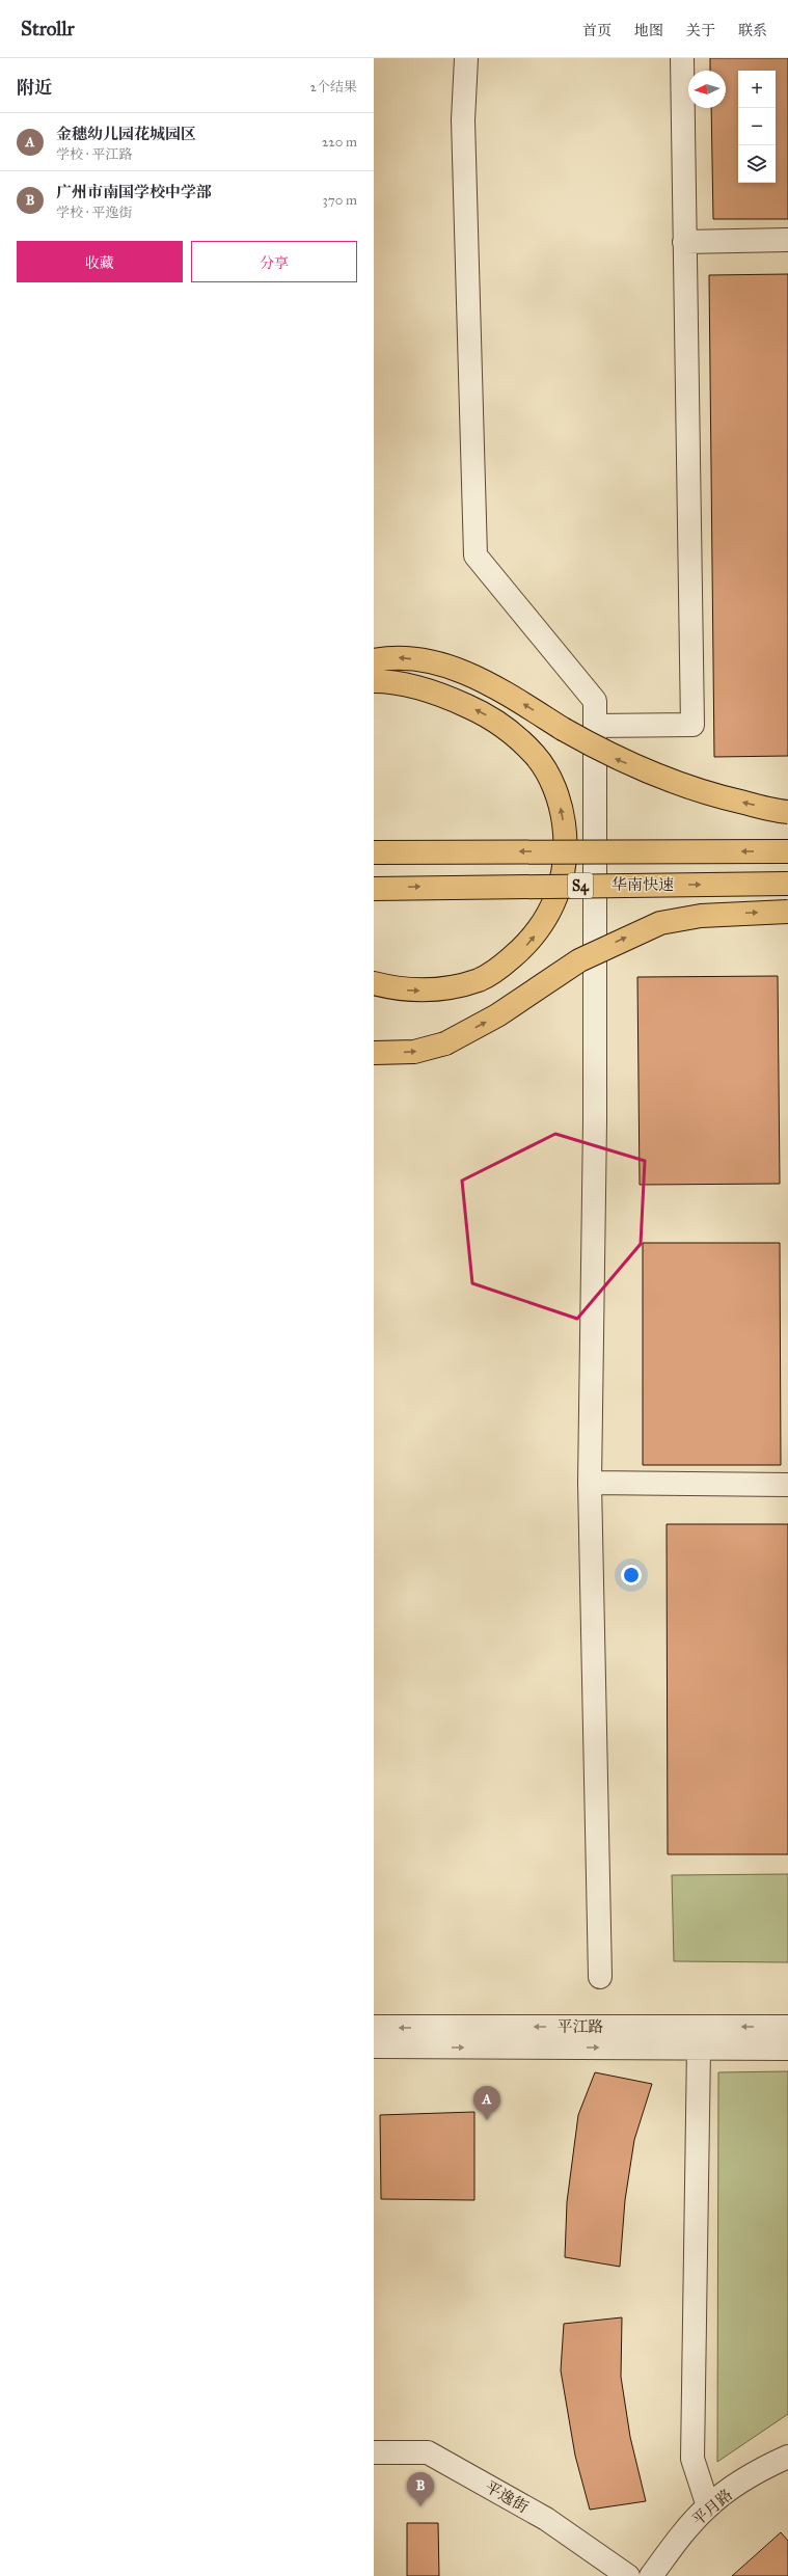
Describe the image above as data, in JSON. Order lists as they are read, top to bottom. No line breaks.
{"streets":{"highway":["华南快速","S4"],"street":["平江路","平逸街","平月路"]},"north":"left","page":{"header":"Strollr","nav":["首页","地图","关于","联系"],"heading":["附近","2个结果"],"map_buttons":["+","−"],"list":[{"mark":"A","name":"金穗幼儿园花城园区","note":"学校 · 平江路","value":"220 m"},{"mark":"B","name":"广州市南国学校中学部","note":"学校 · 平逸街","value":"370 m"}],"buttons":["收藏","分享"],"pins":["A","B"]}}
